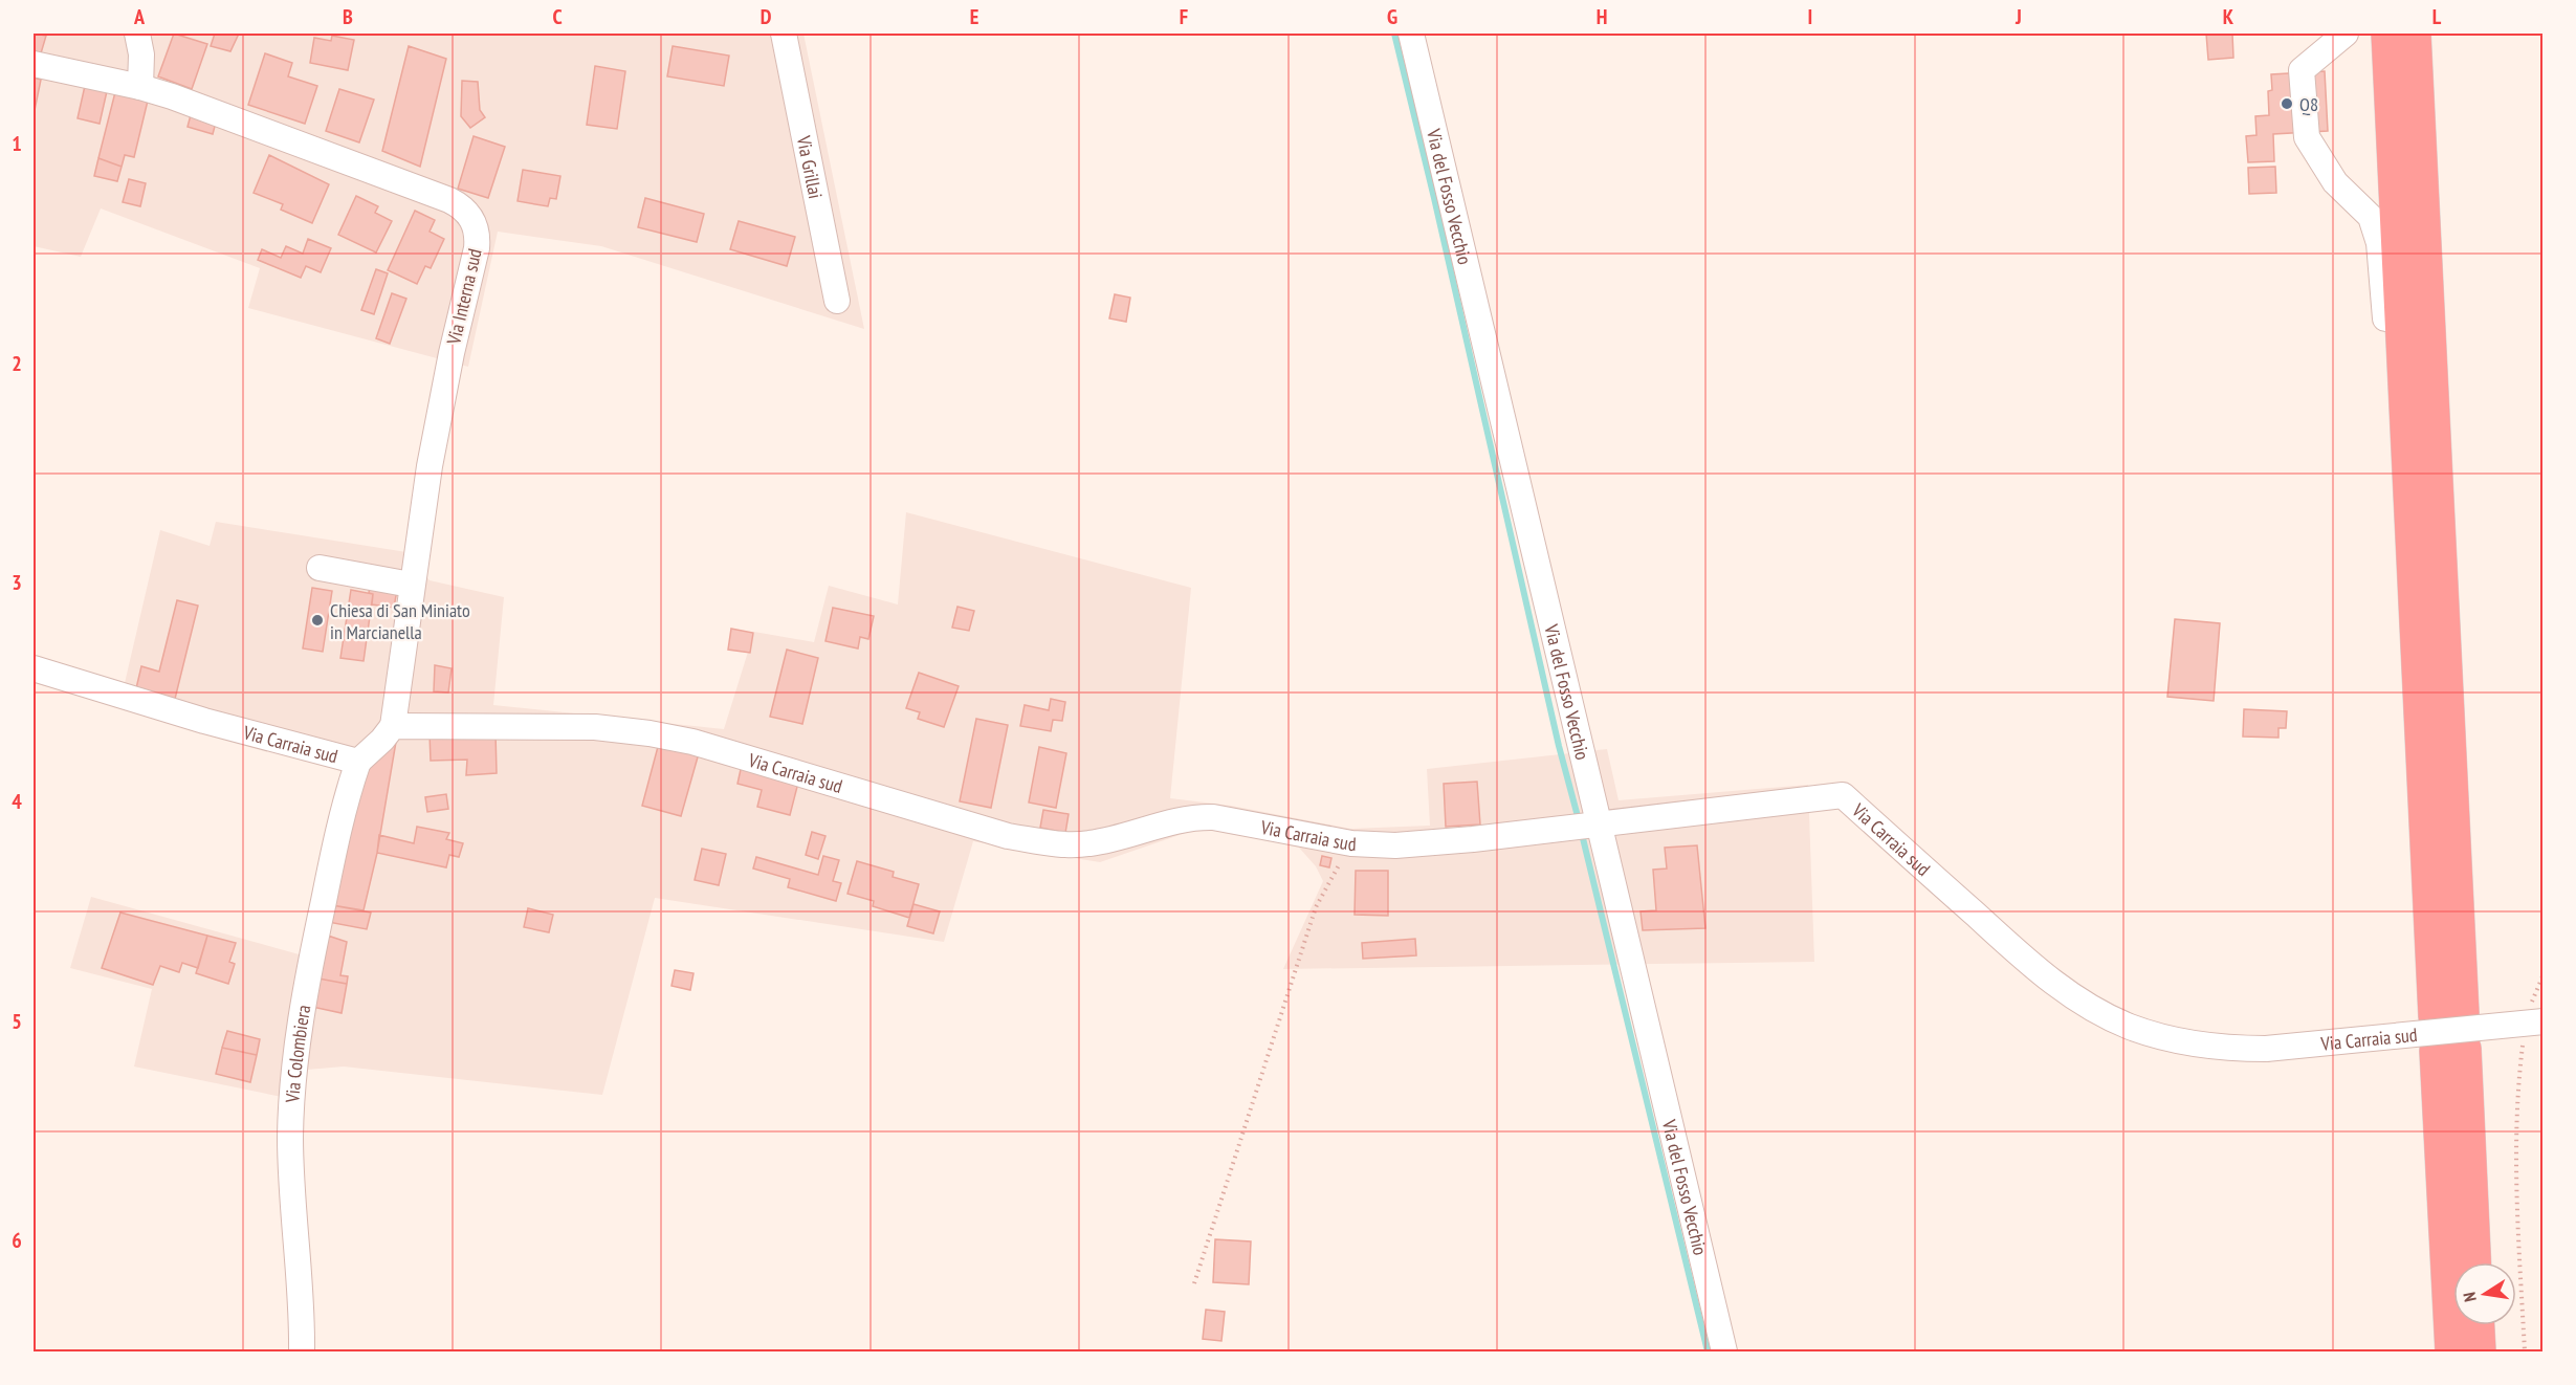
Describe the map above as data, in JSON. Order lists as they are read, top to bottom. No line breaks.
{"streets":{"street":["Via Grillai","Via del Fosso Vecchio","Via Interna sud","Via Carraia sud","Via Colombiera"]},"crossings":[["Via del Fosso Vecchio","Via Carraia sud"],["Via Interna sud","Via Carraia sud"],["Via Carraia sud","Via Colombiera"]],"places":["Q8","Chiesa di San Miniato in Marcianella"],"north":"left","grid":{"columns":["A","B","C","D","E","F","G","H","I","J","K","L"],"rows":["1","2","3","4","5","6"]}}
